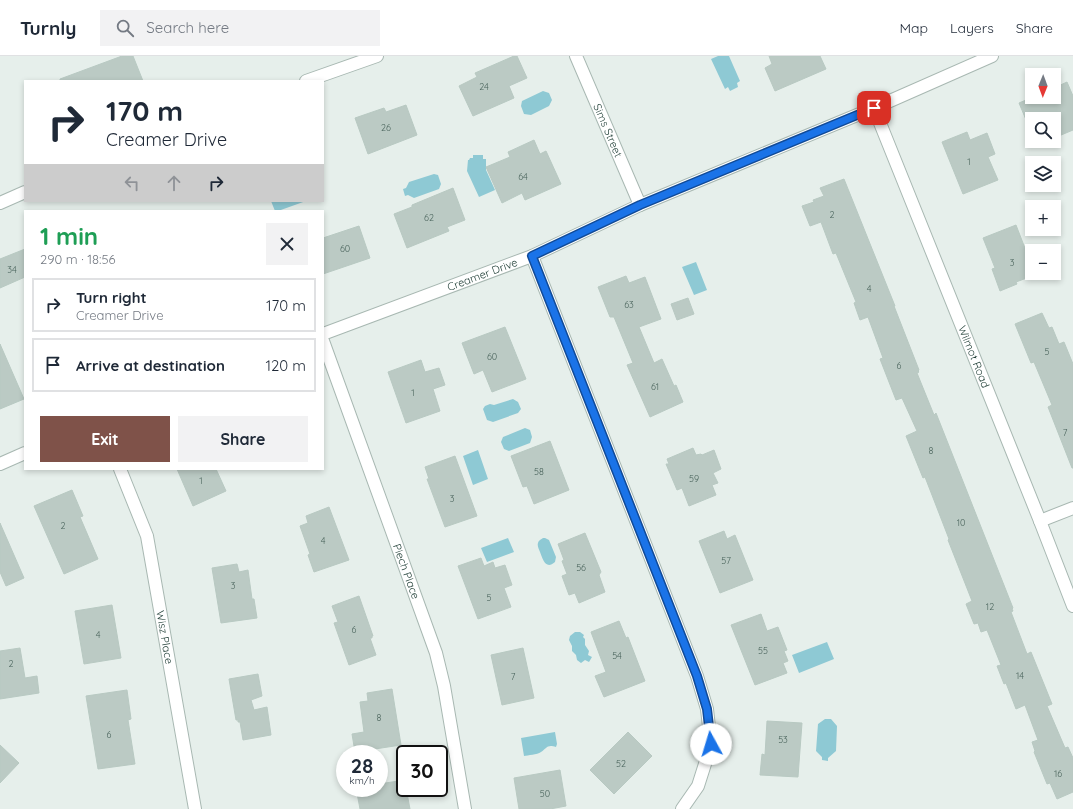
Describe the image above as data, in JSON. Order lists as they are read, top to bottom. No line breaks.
{"streets":{"street":["Sims Street","Creamer Drive","Wilmot Road","Piech Place","Wisz Place"]},"crossings":[["Sims Street","Creamer Drive"],["Creamer Drive","Wilmot Road"]],"house_numbers":["24","26","1","64","2","62","60","3","34","4","63","5","60","6","61","1","7","8","58","59","1","3","10","2","4","57","56","3","5","12","6","4","55","54","2","14","7","8","6","53","52","16","50"],"north":"bottom","page":{"header":"Turnly","search":"Search here","nav":["Map","Layers","Share"],"map_buttons":["+","−"],"turn":["170 m","Creamer Drive"],"heading":["1 min","290 m · 18:56"],"list":[{"name":"Turn right","note":"Creamer Drive","value":"170 m"},{"name":"Arrive at destination","value":"120 m"}],"buttons":["Exit","Share"],"speed":"28 km/h","limit":"30"}}
